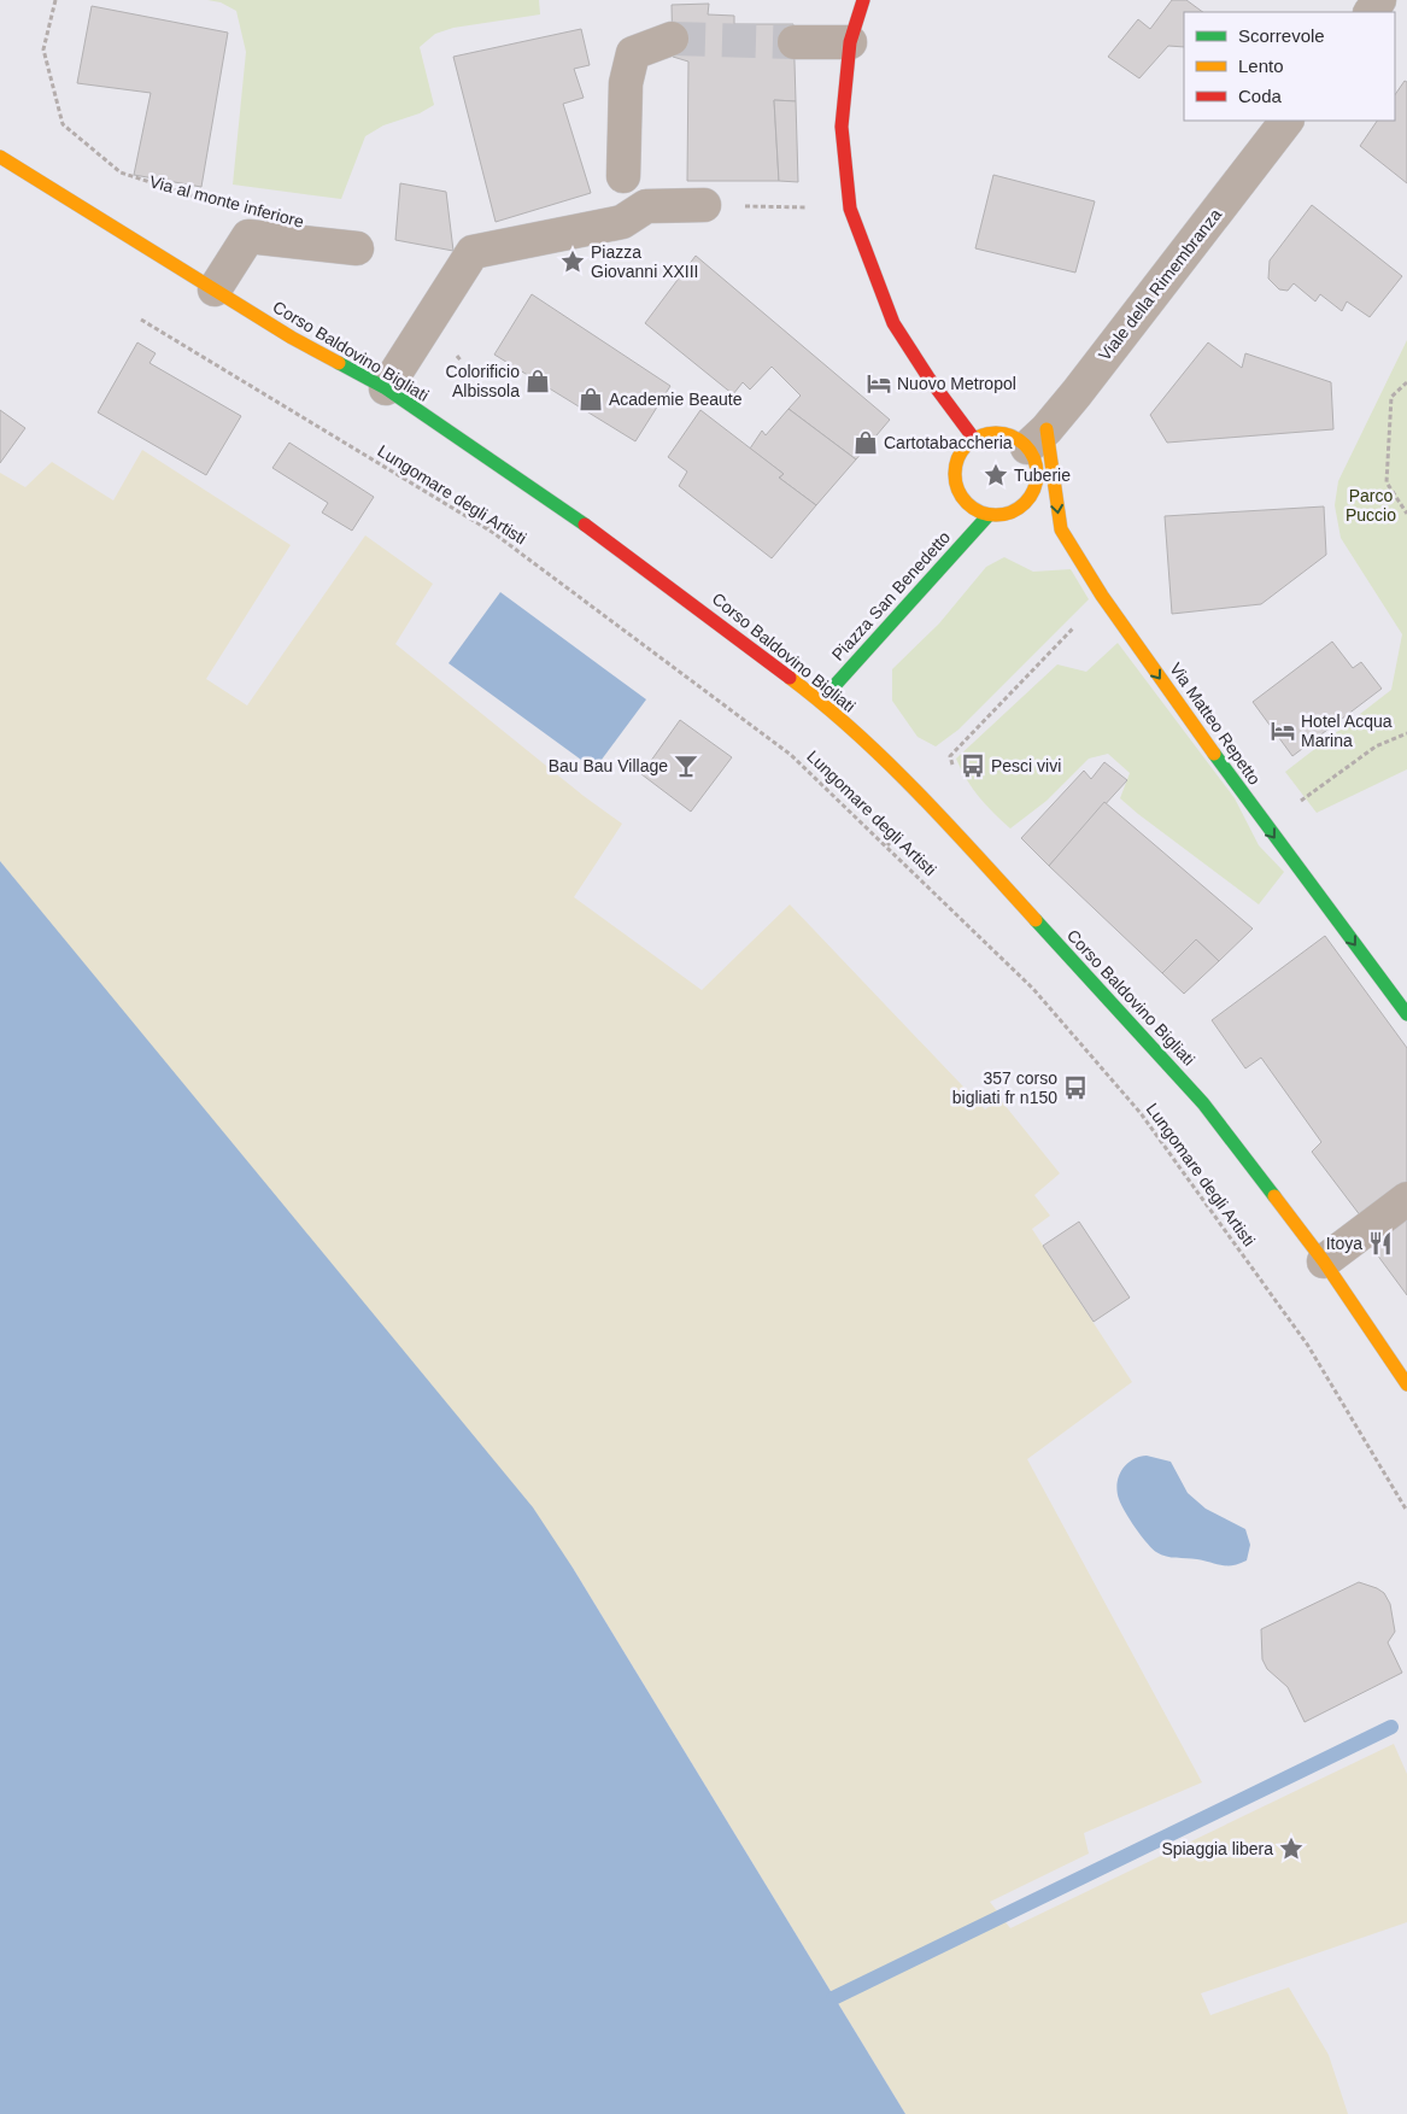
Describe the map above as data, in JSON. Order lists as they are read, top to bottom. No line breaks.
{"streets":{"main road":["Corso Baldovino Bigliati","Piazza San Benedetto","Via Matteo Repetto"],"street":["Via al monte inferiore","Viale della Rimembranza"],"path":["Lungomare degli Artisti"]},"crossings":[["Via al monte inferiore","Corso Baldovino Bigliati"],["Viale della Rimembranza","Piazza San Benedetto"],["Viale della Rimembranza","Via Matteo Repetto"],["Corso Baldovino Bigliati","Piazza San Benedetto"],["Piazza San Benedetto","Via Matteo Repetto"]],"one_way":["Via Matteo Repetto"],"parks":["Parco Puccio"],"places":{"place":["Piazza Giovanni XXIII","Tuberie","Spiaggia libera"],"shop":["Colorificio Albissola","Academie Beaute","Cartotabaccheria"],"hotel":["Nuovo Metropol","Hotel Acqua Marina"],"bar":["Bau Bau Village"],"bus stop":["Pesci vivi","357 corso bigliati fr n150"],"restaurant":["Itoya"]},"legend":["Scorrevole","Lento","Coda"]}
